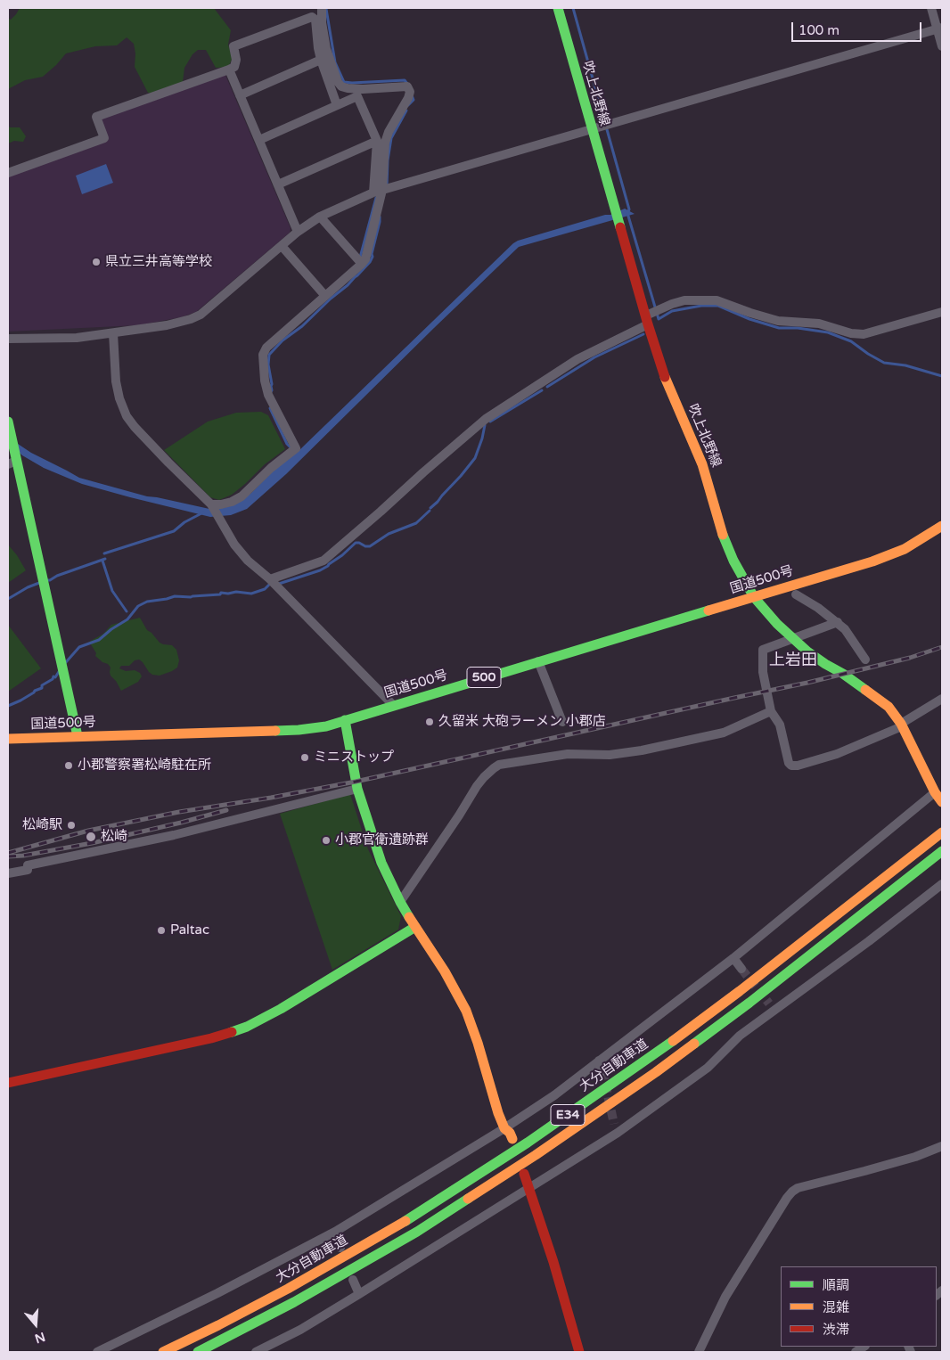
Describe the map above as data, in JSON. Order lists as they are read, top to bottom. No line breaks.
{"streets":{"main road":["吹上北野線","国道500号","500","大分自動車道","E34"]},"crossings":[["吹上北野線","国道500号"]],"districts":["上岩田"],"places":["県立三井高等学校","久留米 大砲ラーメン 小郡店","ミニストップ","小郡警察署松崎駐在所","松崎駅","松崎","小郡官衛遺跡群","Paltac"],"legend":["順調","混雑","渋滞"],"scale_bar":"100 m","north":"bottom"}
